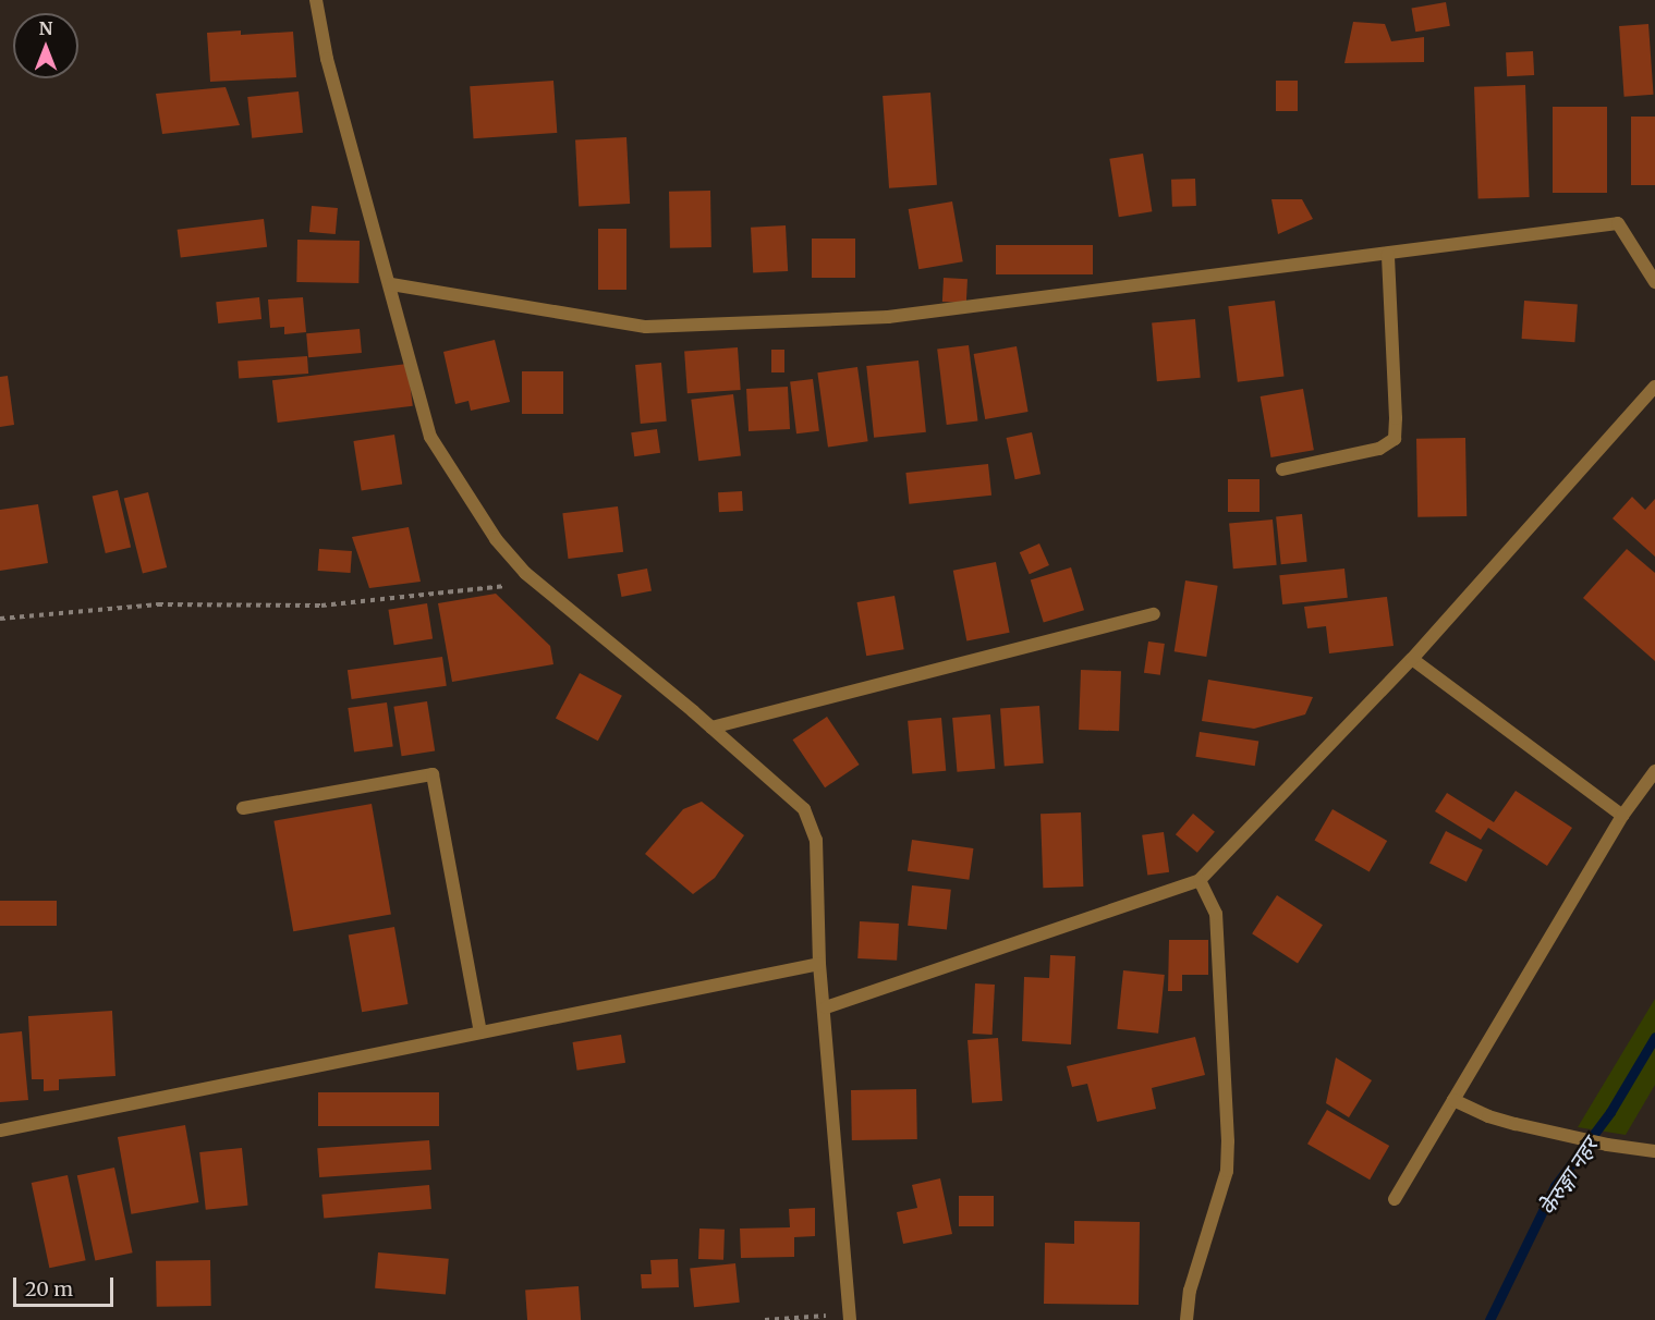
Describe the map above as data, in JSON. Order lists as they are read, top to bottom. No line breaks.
{"water":["केेरुङ्गा नहर"],"scale_bar":"20 m","north":"top"}
